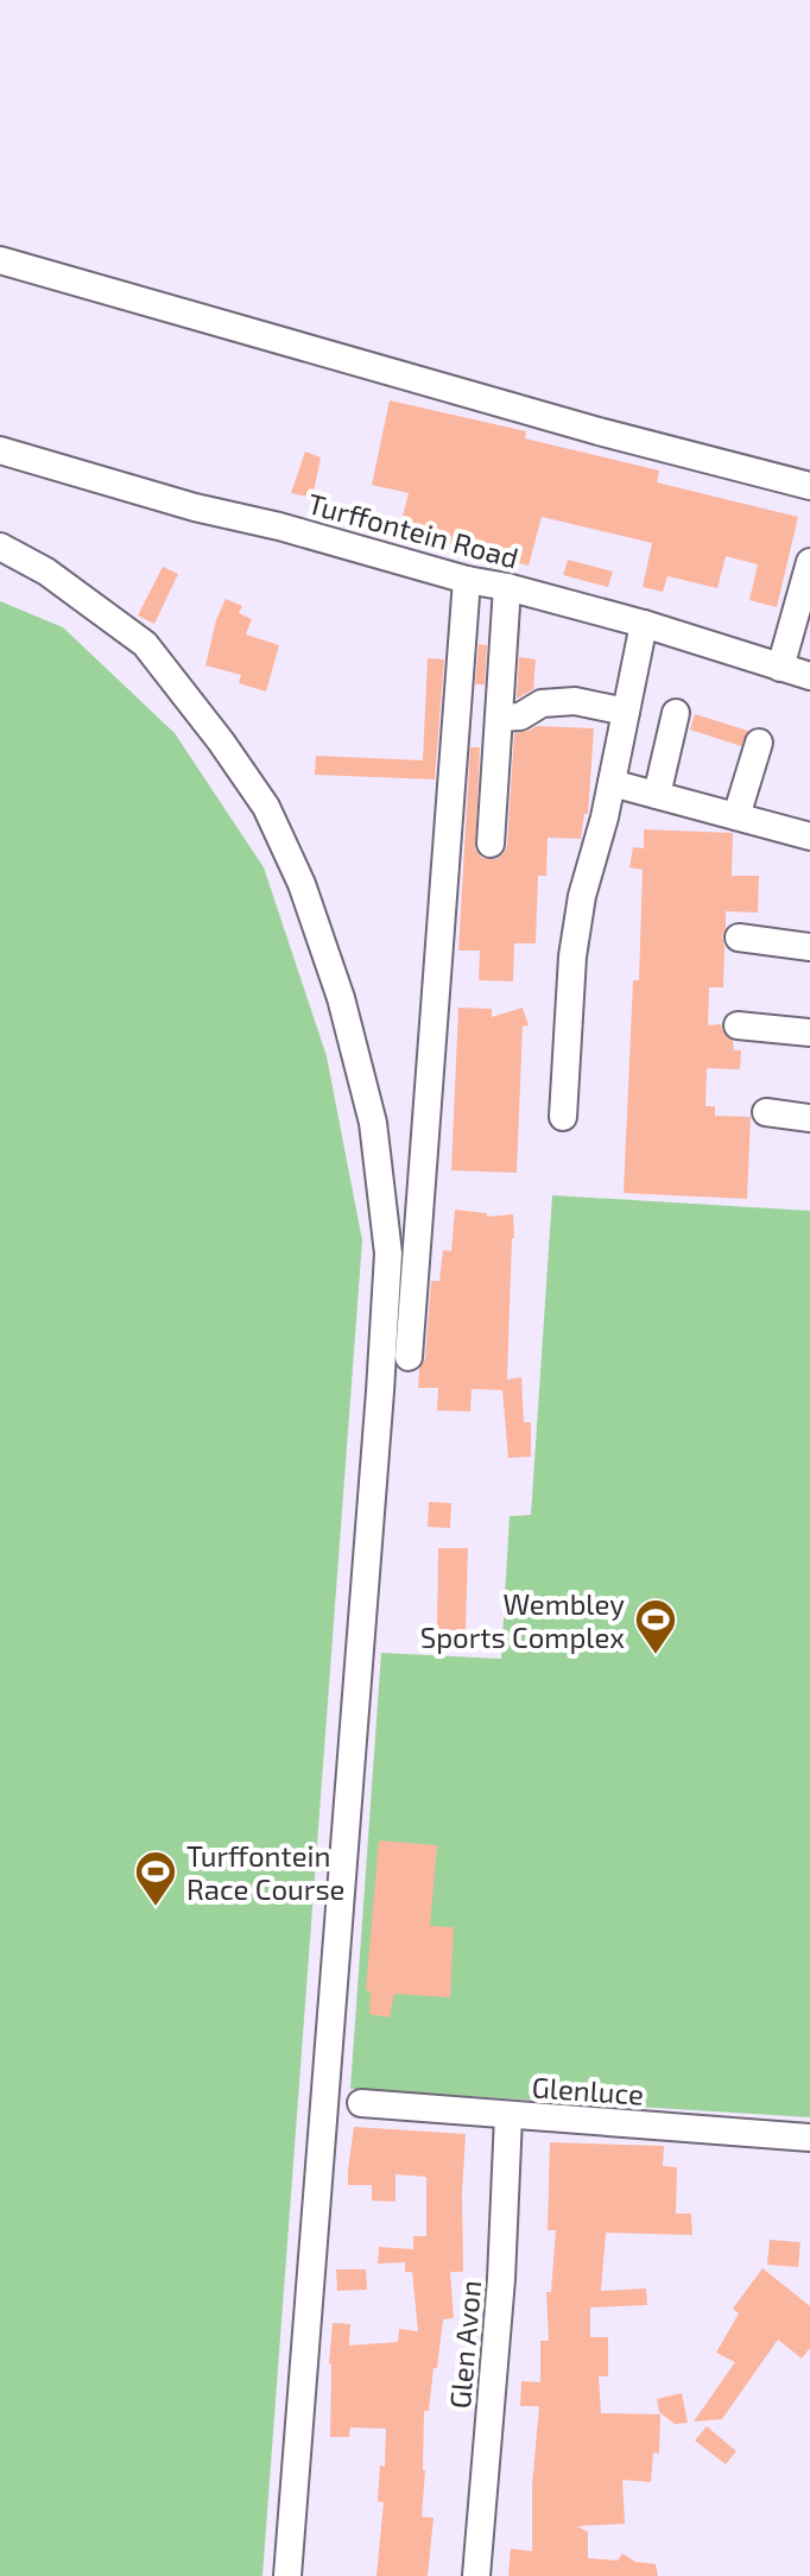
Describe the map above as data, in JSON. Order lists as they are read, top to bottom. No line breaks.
{"streets":{"street":["Turffontein Road","Glenluce","Glen Avon"]},"crossings":[["Glenluce","Glen Avon"]],"places":{"sports":["Wembley Sports Complex","Turffontein Race Course"]}}
